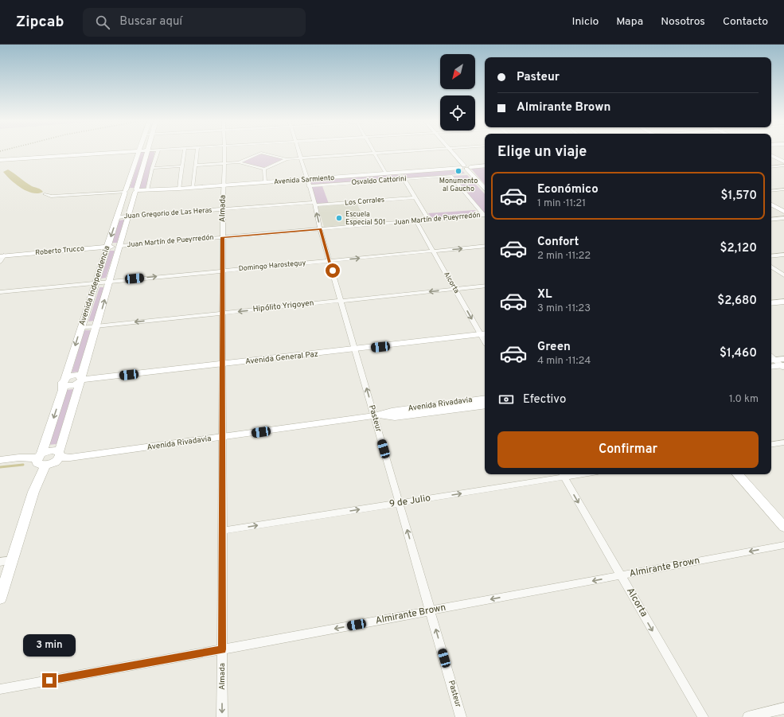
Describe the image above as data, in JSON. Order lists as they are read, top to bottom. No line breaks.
{"streets":{"main road":["Avenida Sarmiento","Roberto Trucco","Avenida Independencia","Avenida General Paz","Avenida Rivadavia"],"street":["Osvaldo Cattorini","Los Corrales","Almada","Juan Gregorio de Las Heras","Juan Martín de Pueyrredón","Domingo Harosteguy","Alcorta","Hipólito Yrigoyen","Pasteur","9 de Julio","Almirante Brown"]},"crossings":[["Avenida Sarmiento","Osvaldo Cattorini"],["Avenida Sarmiento","Almada"],["Avenida Sarmiento","Avenida Independencia"],["Avenida Sarmiento","Pasteur"],["Osvaldo Cattorini","Pasteur"],["Los Corrales","Juan Gregorio de Las Heras"],["Los Corrales","Pasteur"],["Almada","Juan Gregorio de Las Heras"],["Almada","Juan Martín de Pueyrredón"],["Almada","Domingo Harosteguy"],["Almada","Hipólito Yrigoyen"],["Almada","Avenida General Paz"],["Almada","Avenida Rivadavia"],["Almada","9 de Julio"],["Almada","Almirante Brown"],["Juan Gregorio de Las Heras","Avenida Independencia"],["Juan Gregorio de Las Heras","Pasteur"],["Juan Martín de Pueyrredón","Roberto Trucco"],["Juan Martín de Pueyrredón","Alcorta"],["Juan Martín de Pueyrredón","Avenida Independencia"],["Juan Martín de Pueyrredón","Pasteur"],["Roberto Trucco","Avenida Independencia"],["Domingo Harosteguy","Alcorta"],["Domingo Harosteguy","Avenida Independencia"],["Domingo Harosteguy","Pasteur"],["Alcorta","Hipólito Yrigoyen"],["Alcorta","9 de Julio"],["Alcorta","Almirante Brown"],["Avenida Independencia","Hipólito Yrigoyen"],["Avenida Independencia","Avenida General Paz"],["Avenida Independencia","Avenida Rivadavia"],["Hipólito Yrigoyen","Pasteur"],["Avenida General Paz","Pasteur"],["Avenida Rivadavia","Pasteur"],["Pasteur","9 de Julio"],["Pasteur","Almirante Brown"]],"one_way":["Domingo Harosteguy","Alcorta","Hipólito Yrigoyen","Pasteur","9 de Julio","Almirante Brown"],"places":["Monumento al Gaucho","Escuela Especial 501"],"north":"bottom left","page":{"header":"Zipcab","search":"Buscar aquí","nav":["Inicio","Mapa","Nosotros","Contacto"],"banner":["Pasteur","Almirante Brown"],"heading":"Elige un viaje","list":[{"name":"Económico","note":"1 min · 11:21","value":"$1,570"},{"name":"Confort","note":"2 min · 11:22","value":"$2,120"},{"name":"XL","note":"3 min · 11:23","value":"$2,680"},{"name":"Green","note":"4 min · 11:24","value":"$1,460"}],"pay":["Efectivo","1.0 km"],"buttons":"Confirmar","bubble":"3 min"}}
